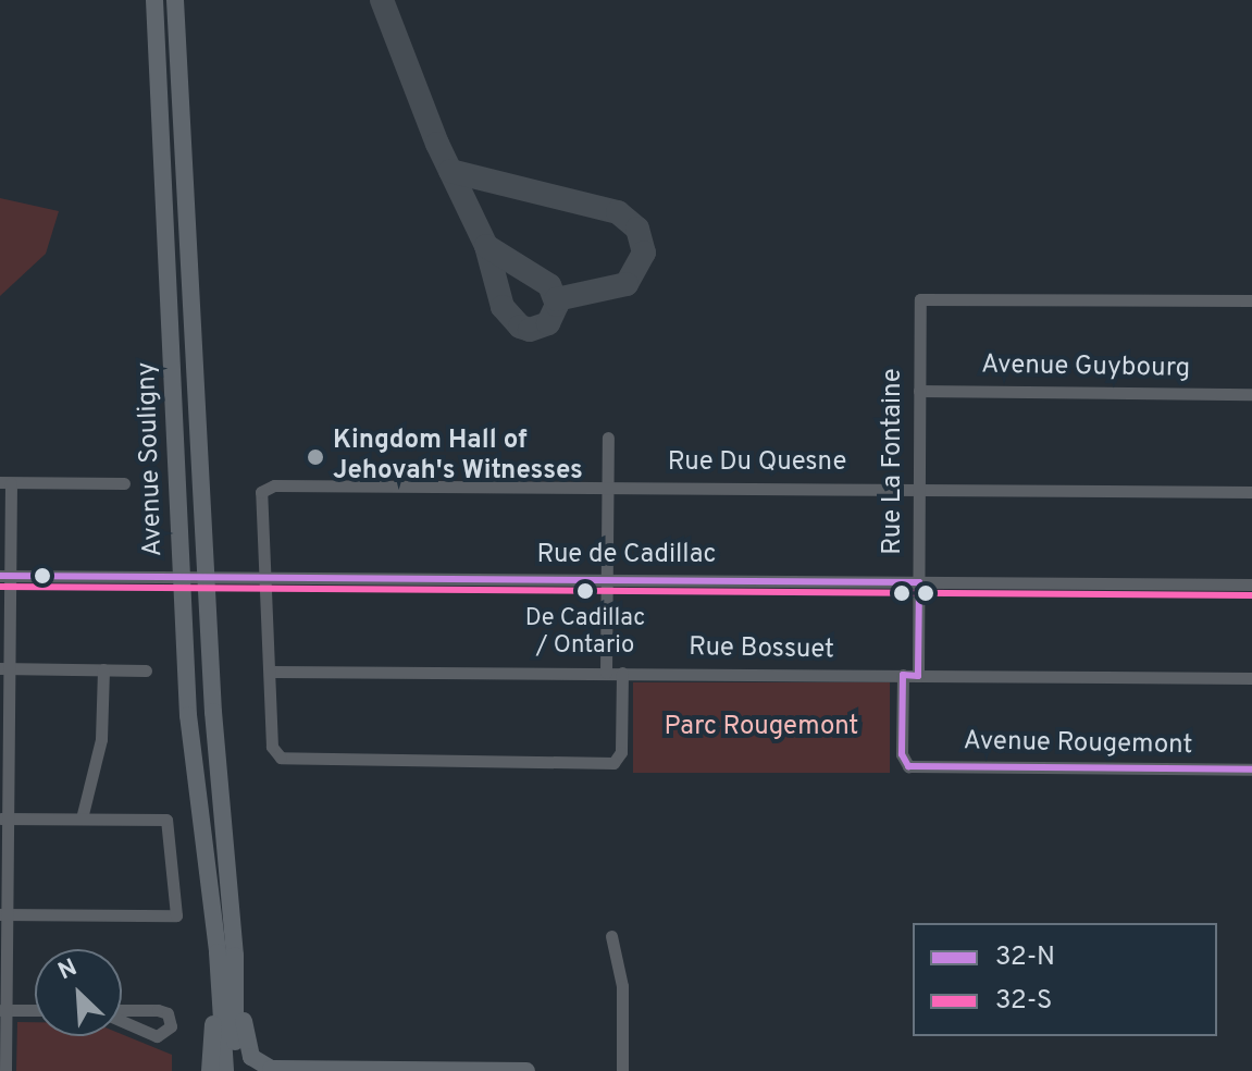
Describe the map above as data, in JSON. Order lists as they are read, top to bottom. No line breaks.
{"streets":{"highway":["Avenue Souligny"],"street":["Avenue Guybourg","Rue La Fontaine","Rue Du Quesne","Rue de Cadillac","Rue Bossuet","Avenue Rougemont"]},"crossings":[["Avenue Guybourg","Rue La Fontaine"],["Rue La Fontaine","Rue Du Quesne"],["Rue La Fontaine","Rue de Cadillac"],["Rue La Fontaine","Rue Bossuet"],["Rue Du Quesne","Rue Bossuet"],["Rue Bossuet","Avenue Rougemont"]],"parks":["Parc Rougemont"],"places":["Kingdom Hall of Jehovah's Witnesses","De Cadillac / Ontario"],"lines":["transit line 32-N","transit line 32-S"],"legend":["32-N","32-S"],"north":"top left"}
